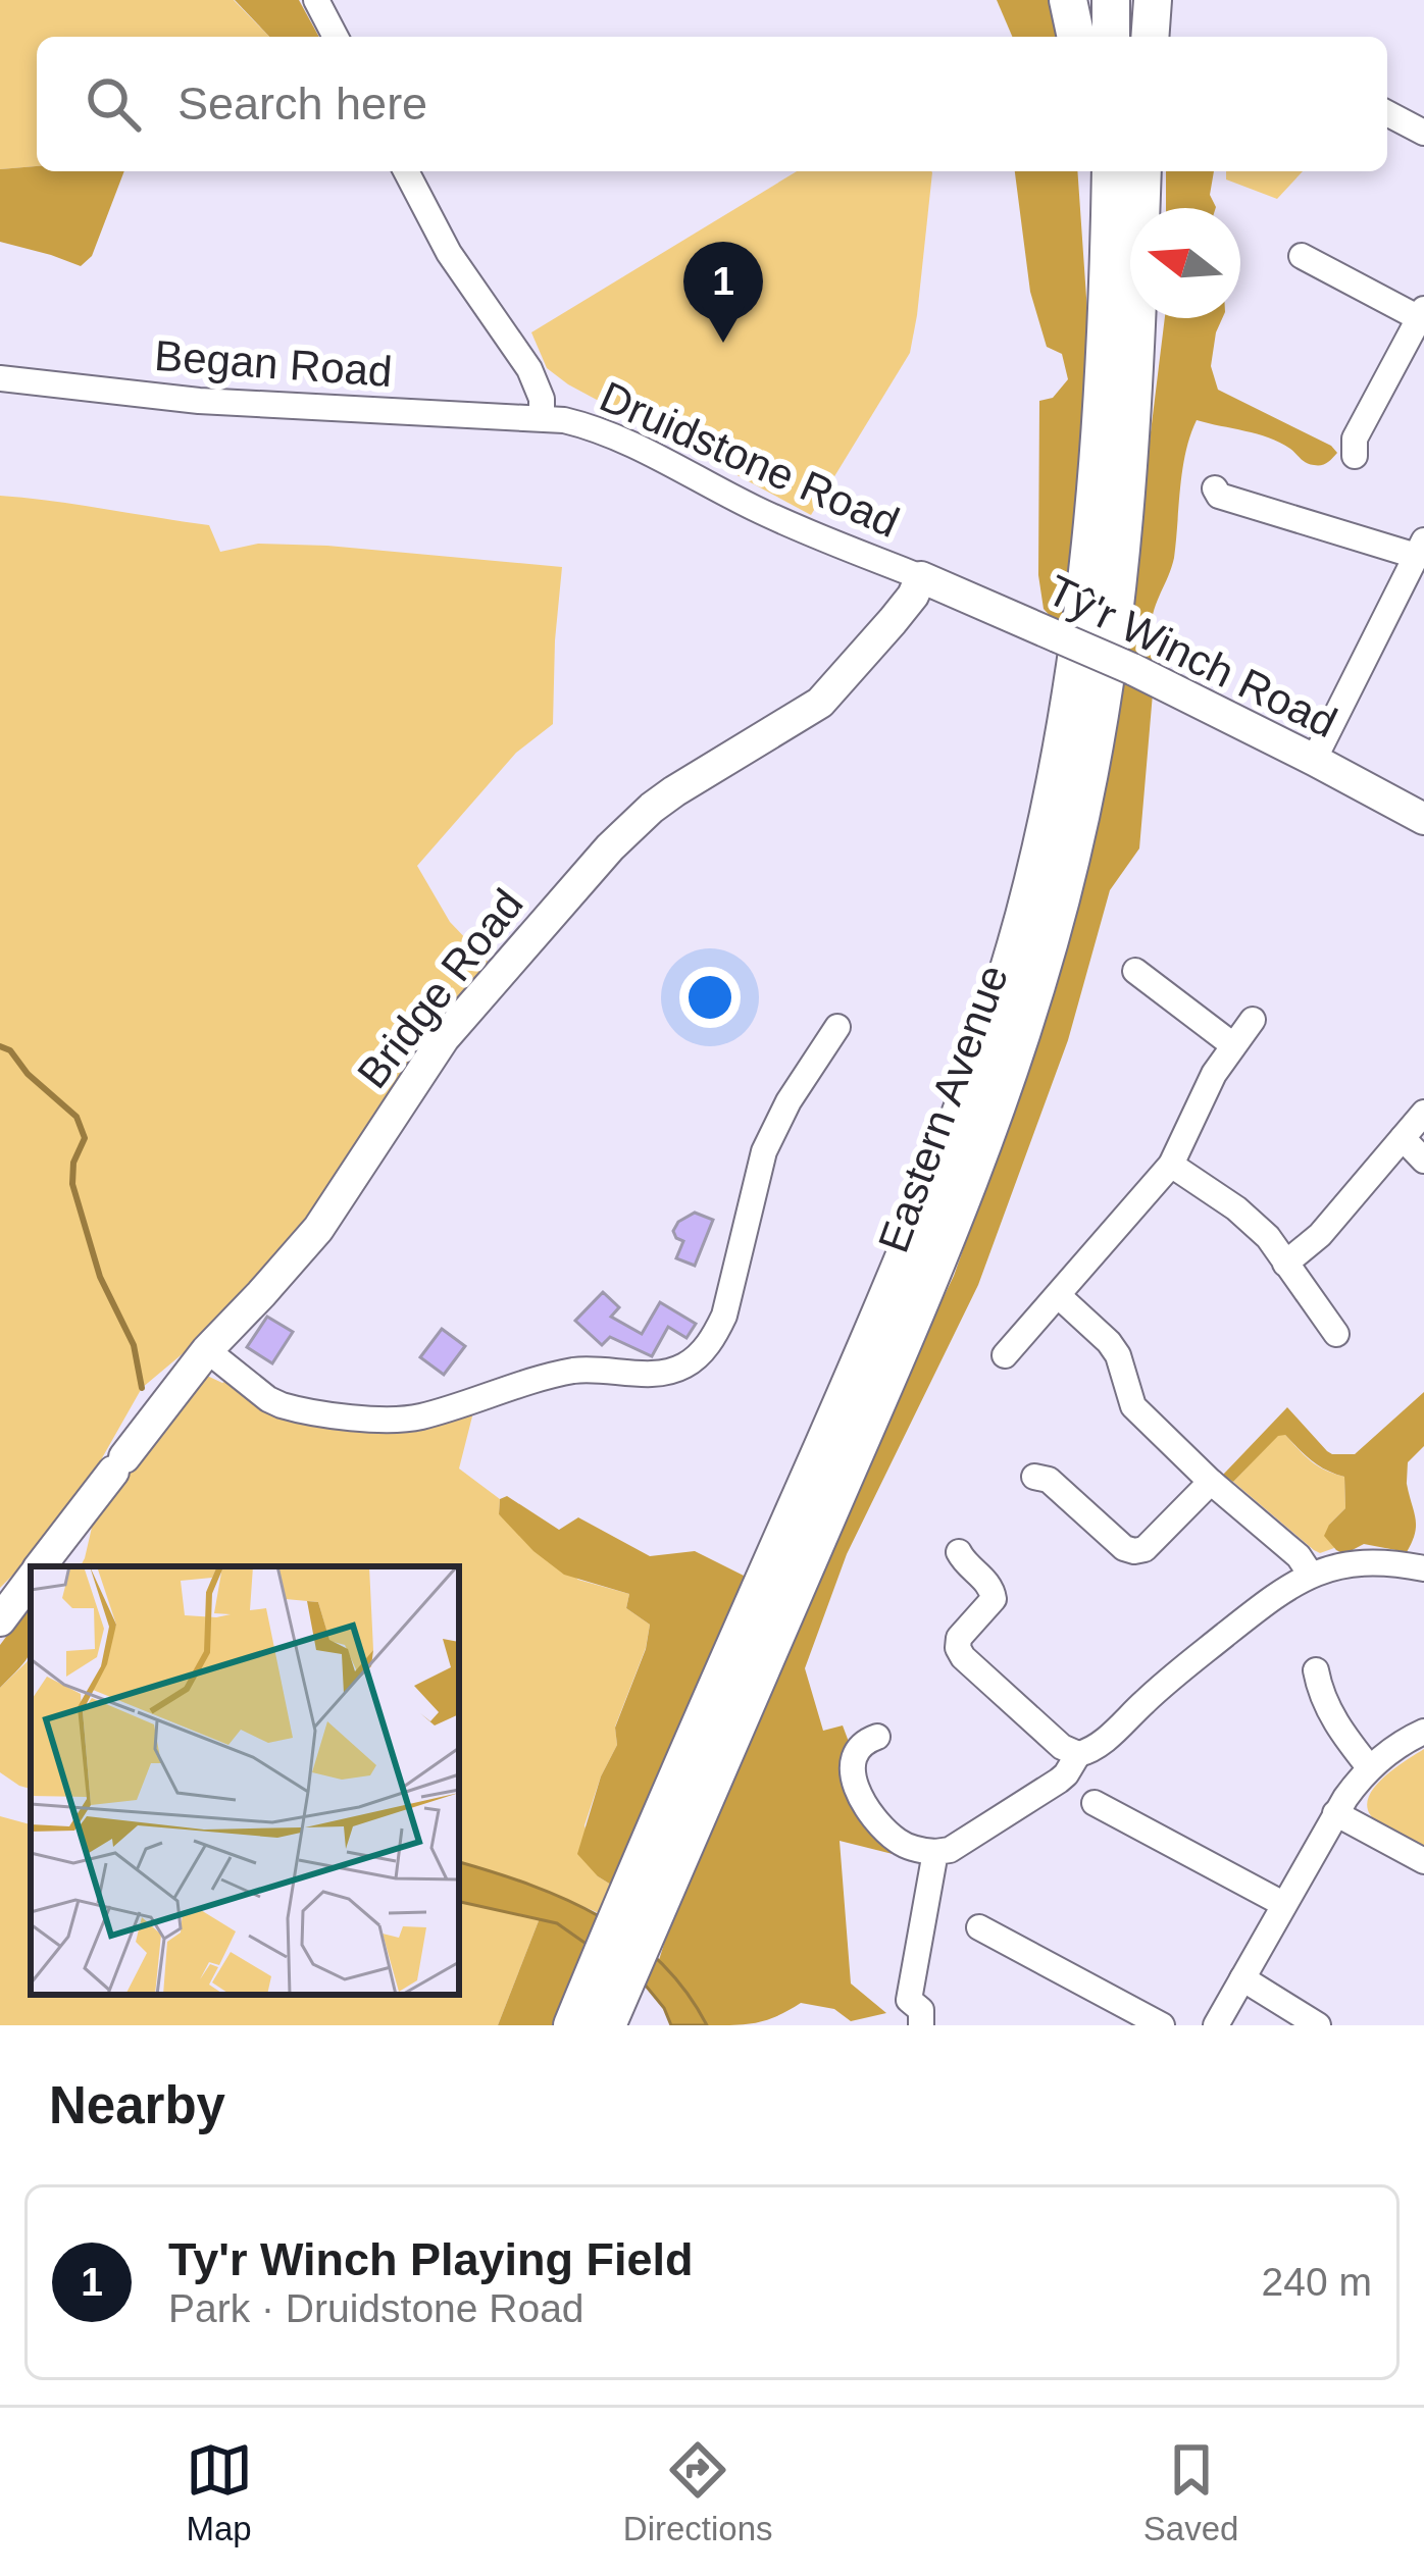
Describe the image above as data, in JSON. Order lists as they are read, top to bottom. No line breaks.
{"streets":{"highway":["Eastern Avenue"],"main road":["Tŷ'r Winch Road","Bridge Road"],"street":["Began Road","Druidstone Road"]},"crossings":[["Began Road","Druidstone Road"],["Druidstone Road","Tŷ'r Winch Road"],["Druidstone Road","Bridge Road"],["Tŷ'r Winch Road","Bridge Road"]],"north":"left","page":{"search":"Search here","pins":"1","heading":"Nearby","list":[{"mark":"1","name":"Ty'r Winch Playing Field","note":"Park · Druidstone Road","value":"240 m"}],"nav":["Map","Directions","Saved"]}}
